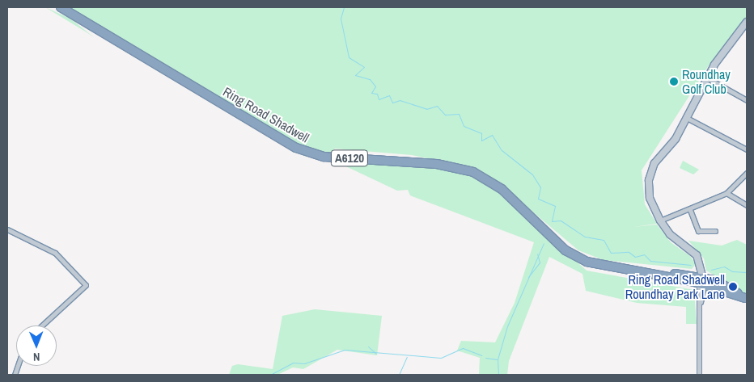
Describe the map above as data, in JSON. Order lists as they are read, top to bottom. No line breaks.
{"streets":{"highway":["Ring Road Shadwell","A6120"]},"crossings":[["Ring Road Shadwell","A6120"]],"places":["Roundhay Golf Club","Ring Road Shadwell Roundhay Park Lane"],"north":"bottom"}
